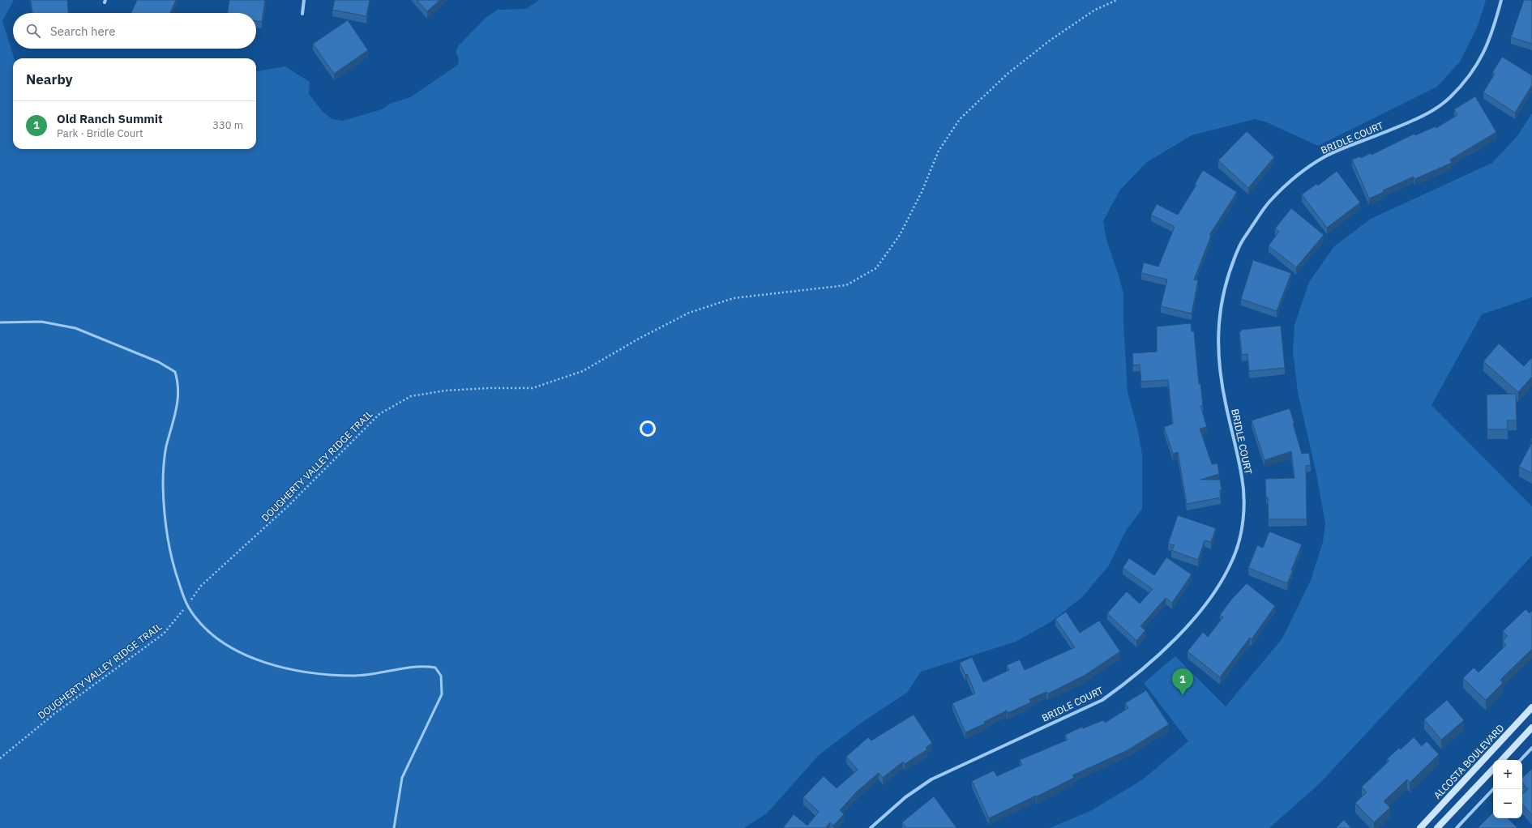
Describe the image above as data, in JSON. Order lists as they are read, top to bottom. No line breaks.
{"streets":{"main road":["ALCOSTA BOULEVARD"],"street":["BRIDLE COURT"],"path":["DOUGHERTY VALLEY RIDGE TRAIL"]},"page":{"search":"Search here","heading":"Nearby","list":[{"mark":"1","name":"Old Ranch Summit","note":"Park · Bridle Court","value":"330 m"}],"pins":"1","map_buttons":["+","−"]}}
